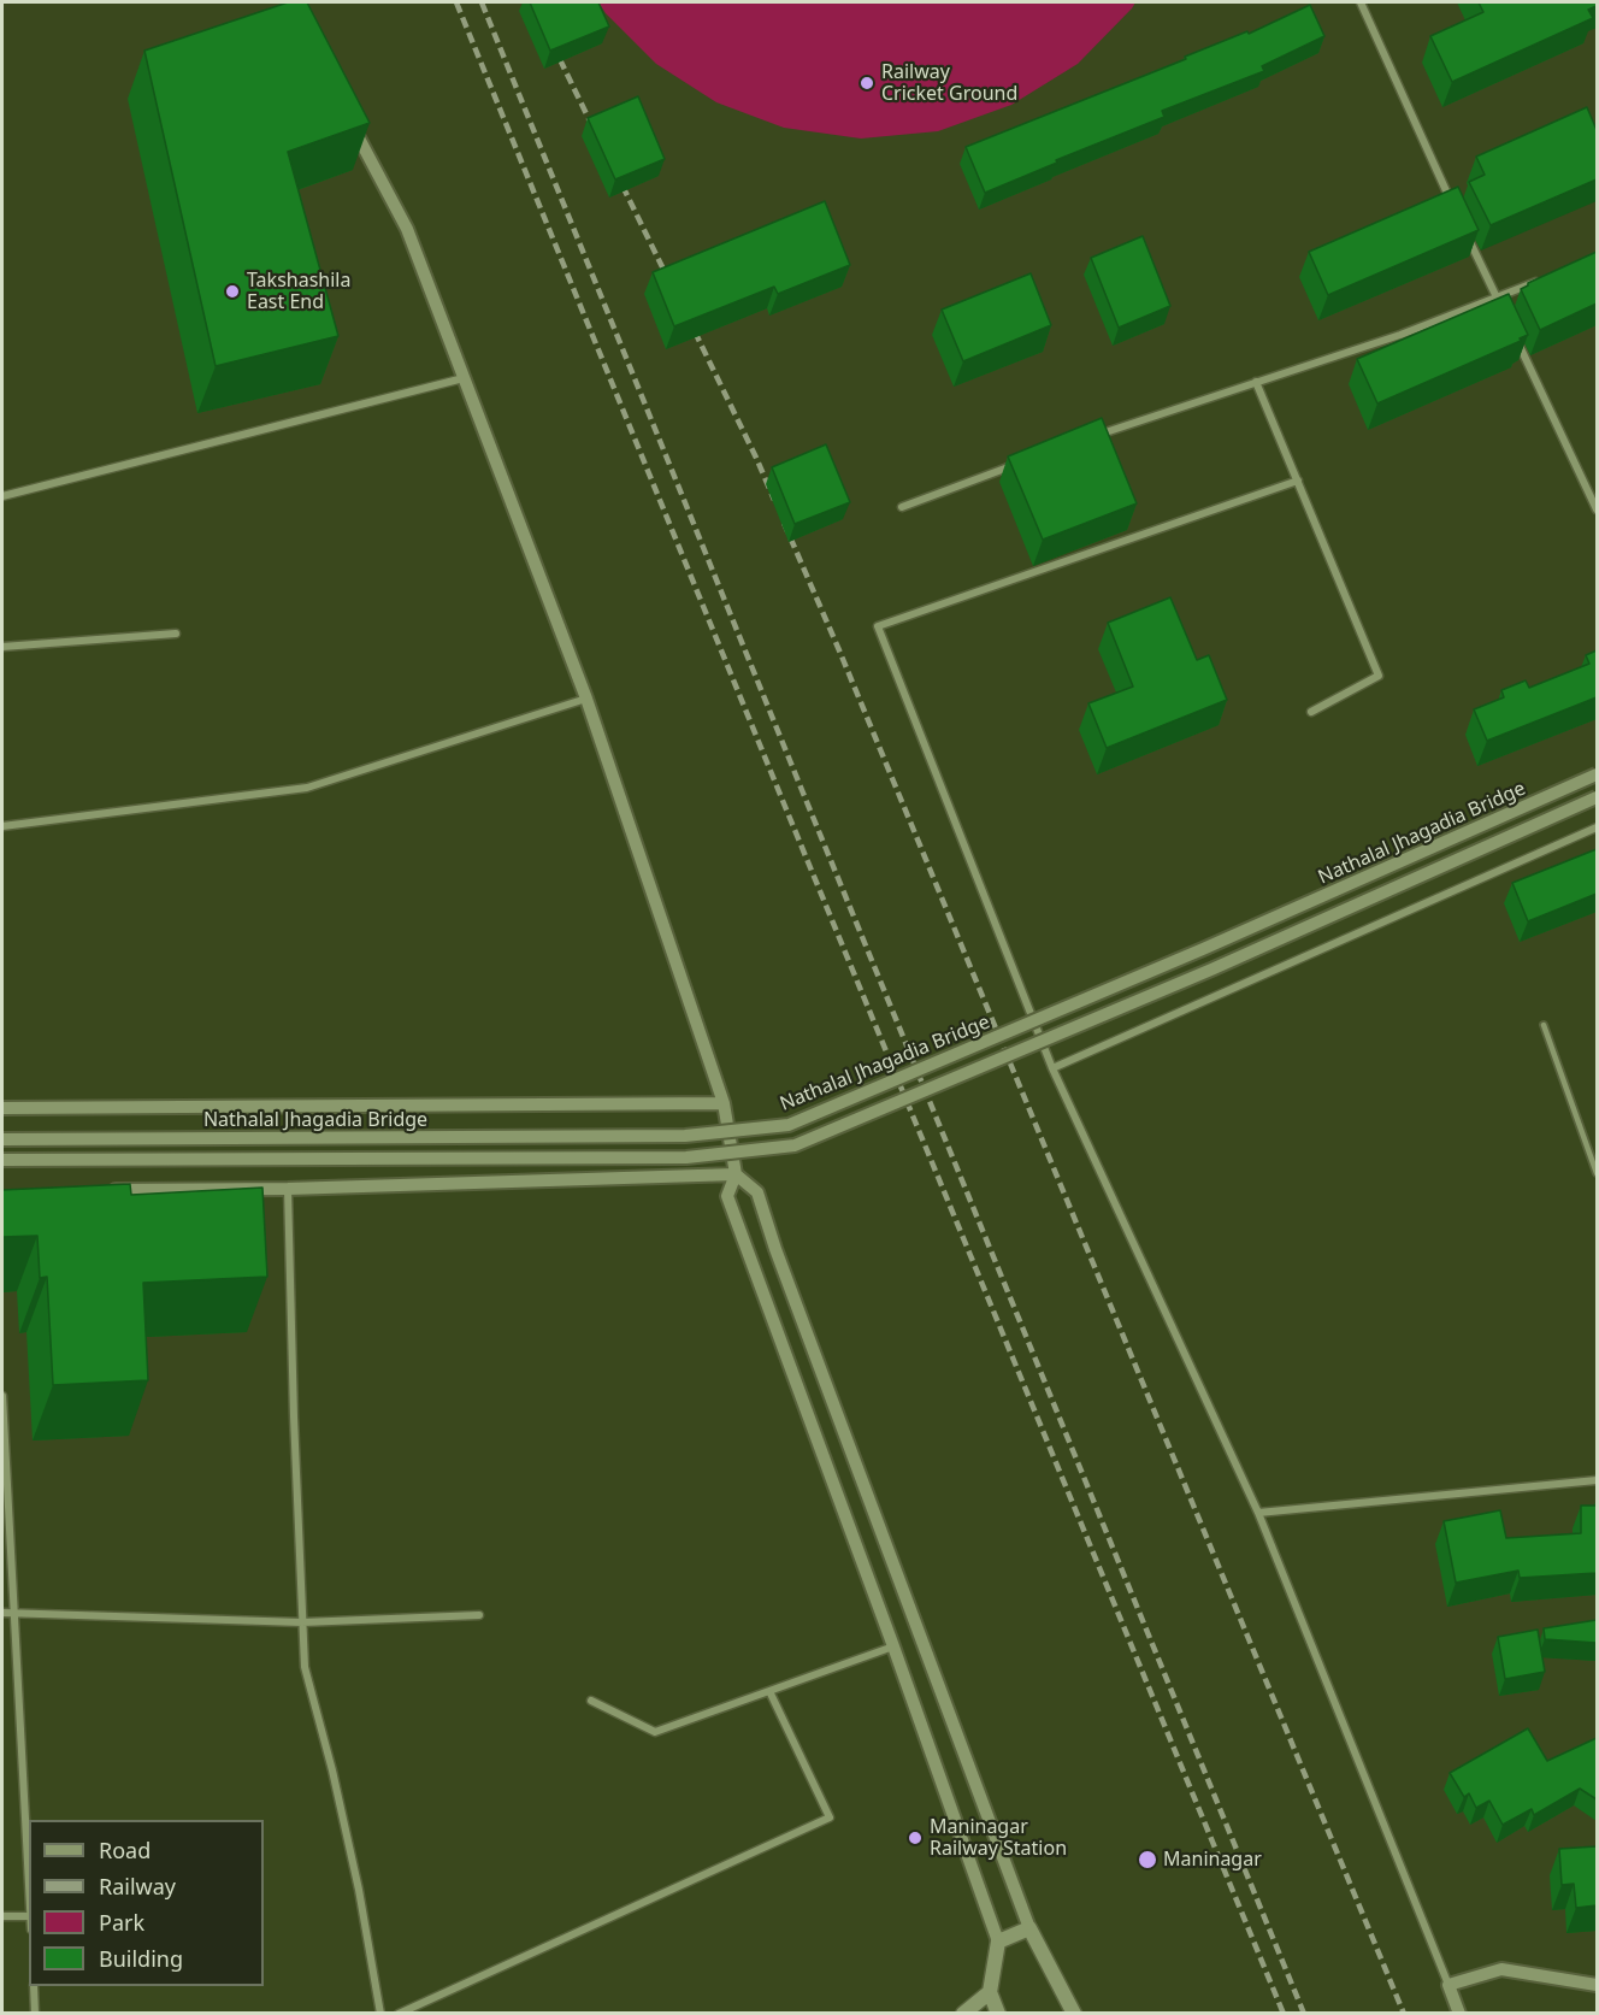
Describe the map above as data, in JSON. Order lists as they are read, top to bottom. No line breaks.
{"streets":{"street":["Nathalal Jhagadia Bridge"]},"places":["Railway Cricket Ground","Takshashila East End","Maninagar Railway Station","Maninagar"],"legend":["Road","Railway","Park","Building"]}
